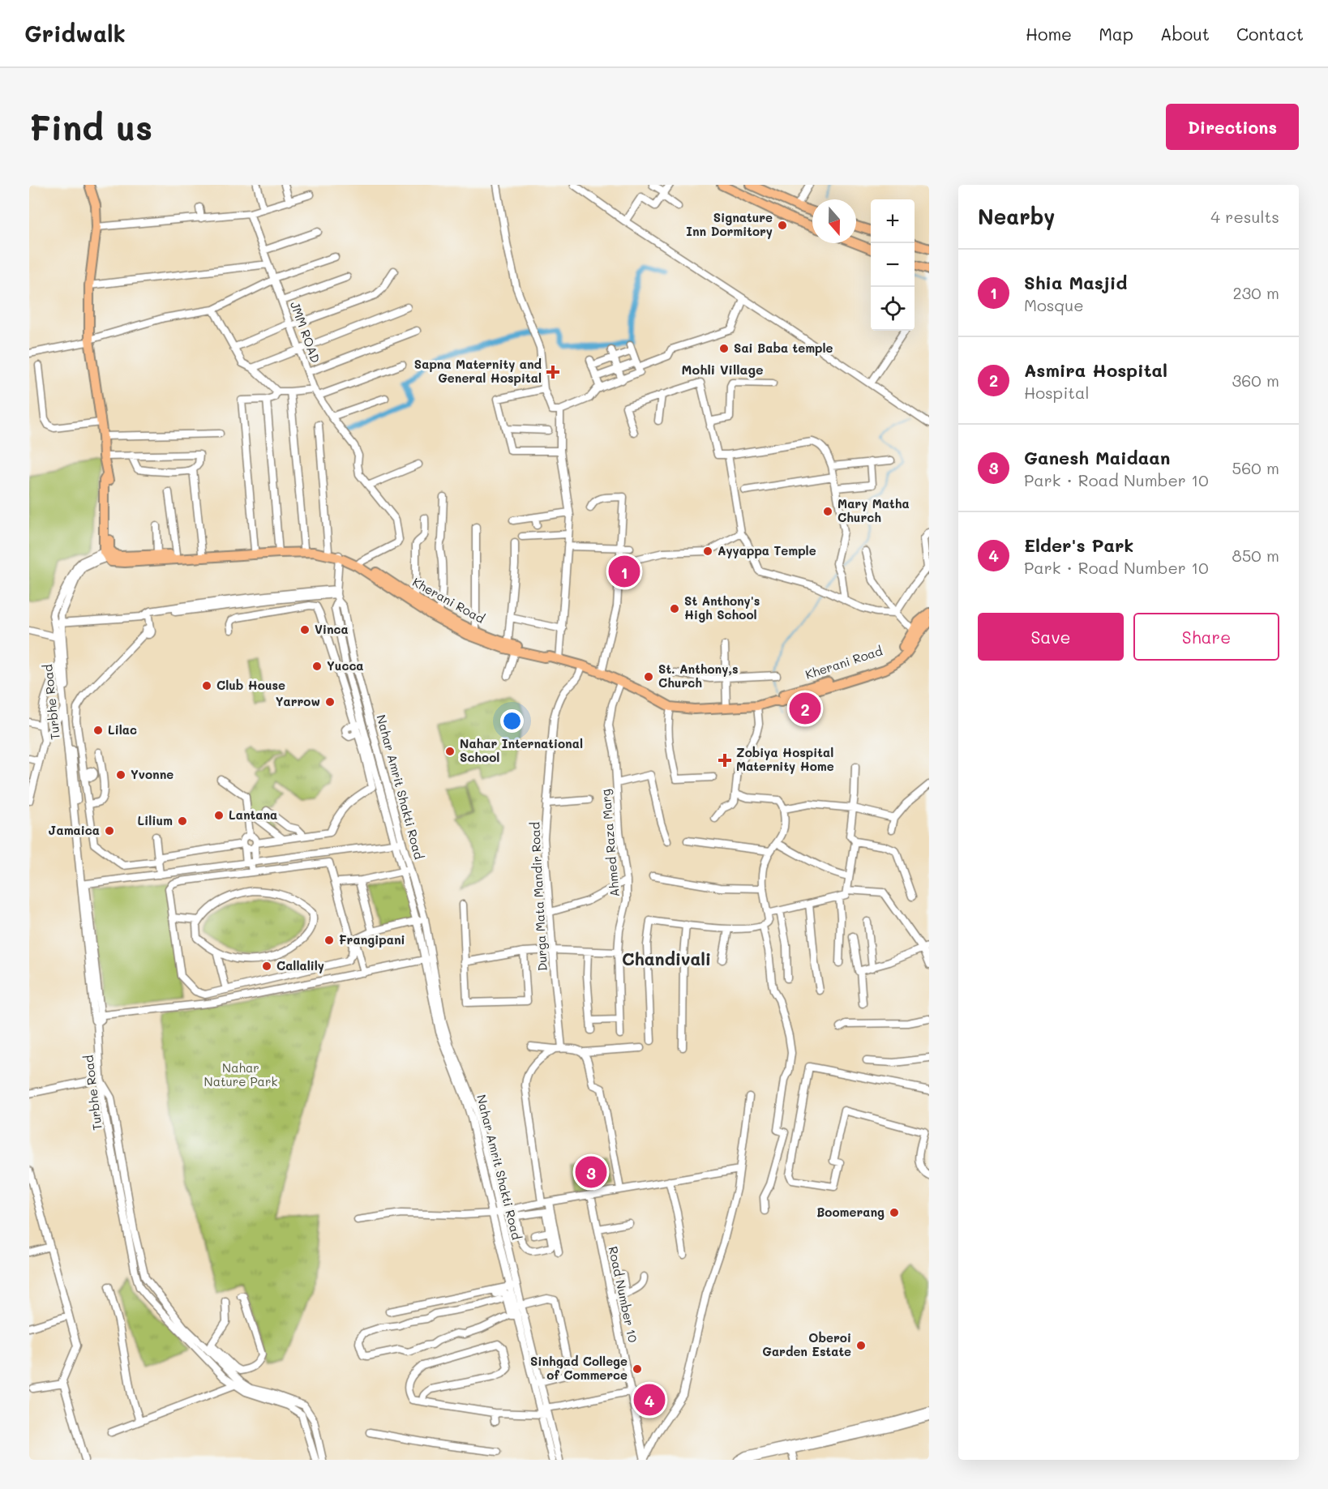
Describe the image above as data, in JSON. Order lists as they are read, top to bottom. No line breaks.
{"streets":{"main road":["Kherani Road"],"street":["JMM ROAD","Turbhe Road","Nahar Amrit Shakti Road","Ahmed Raza Marg","Durga Mata Mandir Road","Road Number 10"]},"crossings":[["JMM ROAD","Kherani Road"],["Kherani Road","Nahar Amrit Shakti Road"],["Kherani Road","Ahmed Raza Marg"],["Kherani Road","Durga Mata Mandir Road"]],"districts":["Mohli Village","Chandivali"],"parks":["Nahar Nature Park"],"places":{"other":["Signature Inn Dormitory","Sai Baba temple","Mary Matha Church","Ayyappa Temple","St Anthony's High School","Vinca","Yucca","St. Anthony,s Church","Club House","Yarrow","Lilac","Nahar International School","Yvonne","Lantana","Lilium","Jamaica","Frangipani","Callalily","Boomerang","Oberoi Garden Estate","Sinhgad College of Commerce"],"health":["Sapna Maternity and General Hospital","Zobiya Hospital Maternity Home"]},"north":"bottom","page":{"header":"Gridwalk","nav":["Home","Map","About","Contact"],"buttons":["Directions",["Save","Share"]],"title":"Find us","heading":["Nearby","4 results"],"map_buttons":["+","−"],"list":[{"mark":"1","name":"Shia Masjid","note":"Mosque","value":"230 m"},{"mark":"2","name":"Asmira Hospital","note":"Hospital","value":"360 m"},{"mark":"3","name":"Ganesh Maidaan","note":"Park · Road Number 10","value":"560 m"},{"mark":"4","name":"Elder's Park","note":"Park · Road Number 10","value":"850 m"}],"pins":["1","2","3","4"]}}
